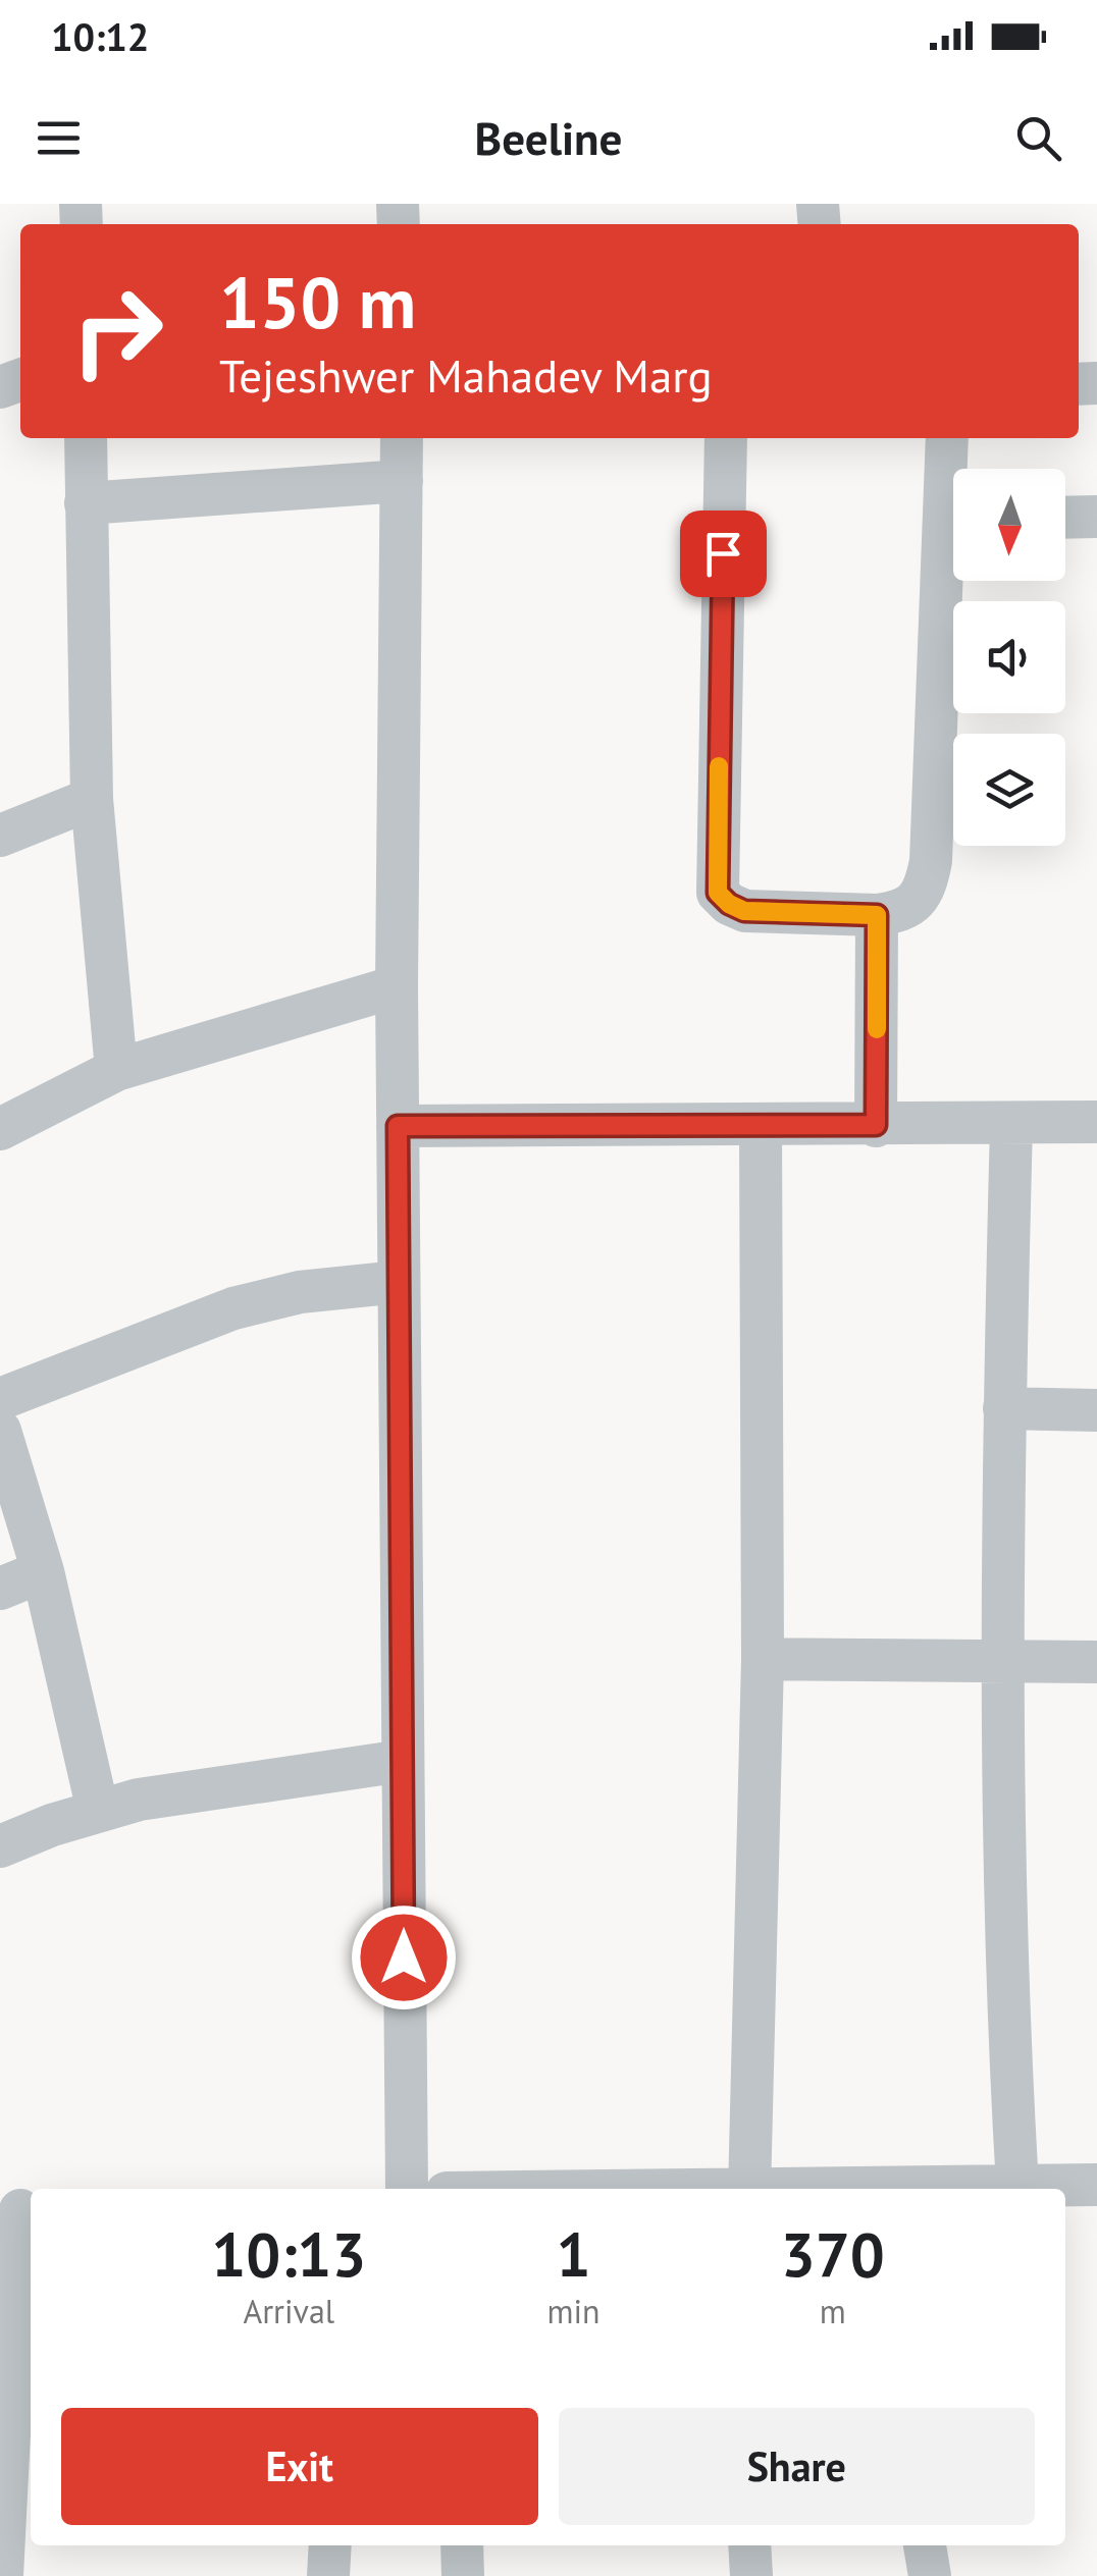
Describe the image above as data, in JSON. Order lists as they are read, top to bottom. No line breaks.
{"north":"bottom","page":{"status":"10:12","header":"Beeline","turn":["150 m","Tejeshwer Mahadev Marg"],"eta":["10:13","Arrival","1","min","370","m"],"buttons":["Exit","Share"]}}
